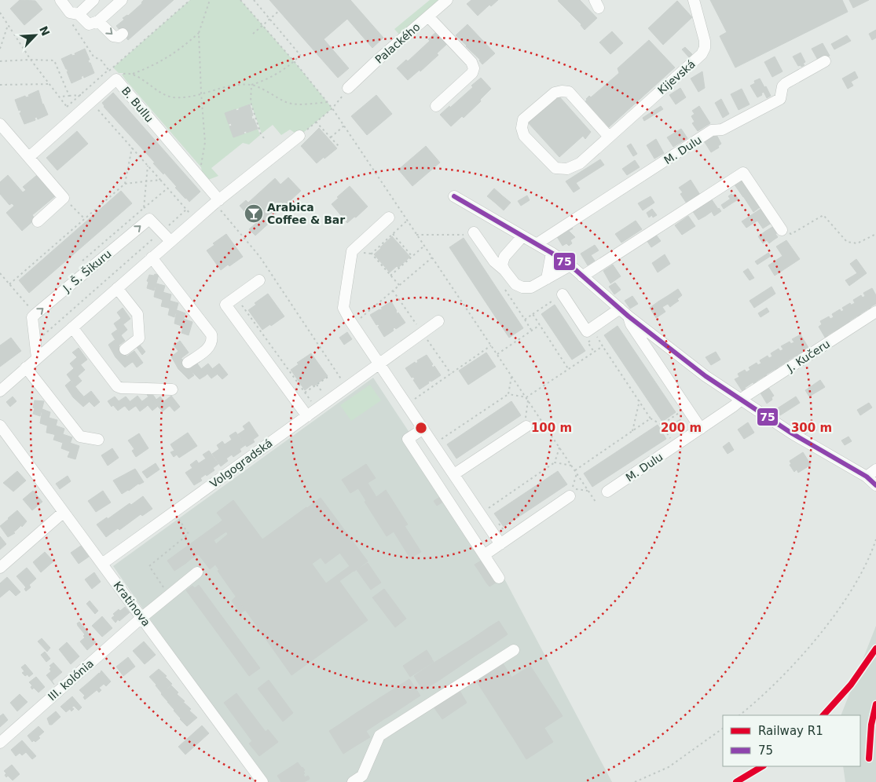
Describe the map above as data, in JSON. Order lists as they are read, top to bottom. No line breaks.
{"streets":{"street":["Palackého","Kijevská","B. Bullu","M. Dulu","J. Š. Šikuru","J. Kučeru","Volgogradská","Kratinova","III. kolónia"]},"crossings":[["M. Dulu","J. Kučeru"],["Volgogradská","Kratinova"],["Kratinova","III. kolónia"]],"places":{"bar":["Arabica Coffee & Bar"]},"lines":["transit line 75","rail line R1"],"legend":["Railway R1","75"],"north":"top right","rings":["100 m","200 m","300 m"]}
